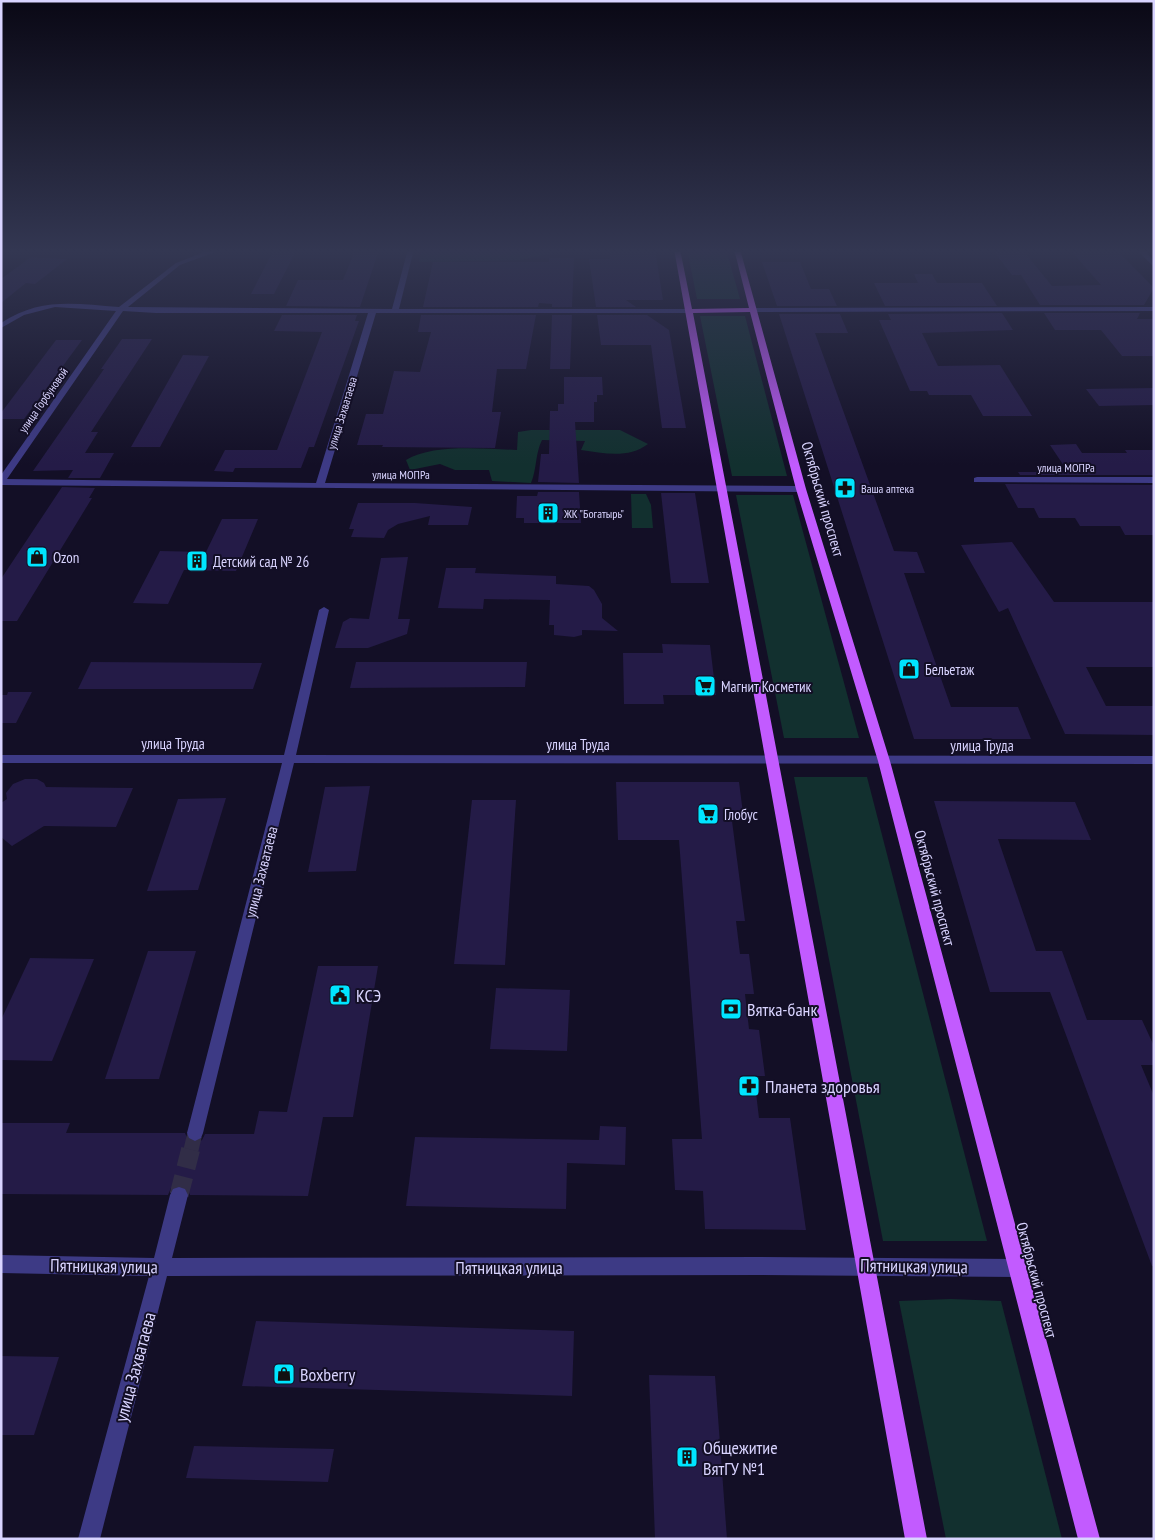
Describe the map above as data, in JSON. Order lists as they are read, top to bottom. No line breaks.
{"streets":{"main road":["Октябрьский проспект"],"street":["улица Горбуновой","улица Захватаева","улица МОПРа","улица Труда","Пятницкая улица"]},"crossings":[["улица Горбуновой","улица МОПРа"],["улица Захватаева","улица МОПРа"],["улица Захватаева","улица Труда"],["улица Захватаева","Пятницкая улица"],["улица МОПРа","Октябрьский проспект"],["Октябрьский проспект","улица Труда"],["Октябрьский проспект","Пятницкая улица"]],"places":{"pharmacy":["Ваша аптека","Планета здоровья"],"building":["ЖК \"Богатырь\"","Детский сад № 26","Общежитие ВятГУ №1"],"shop":["Ozon","Бельетаж","Boxberry"],"supermarket":["Магнит Косметик","Глобус"],"public building":["КСЭ"],"bank":["Вятка-банк"]}}
